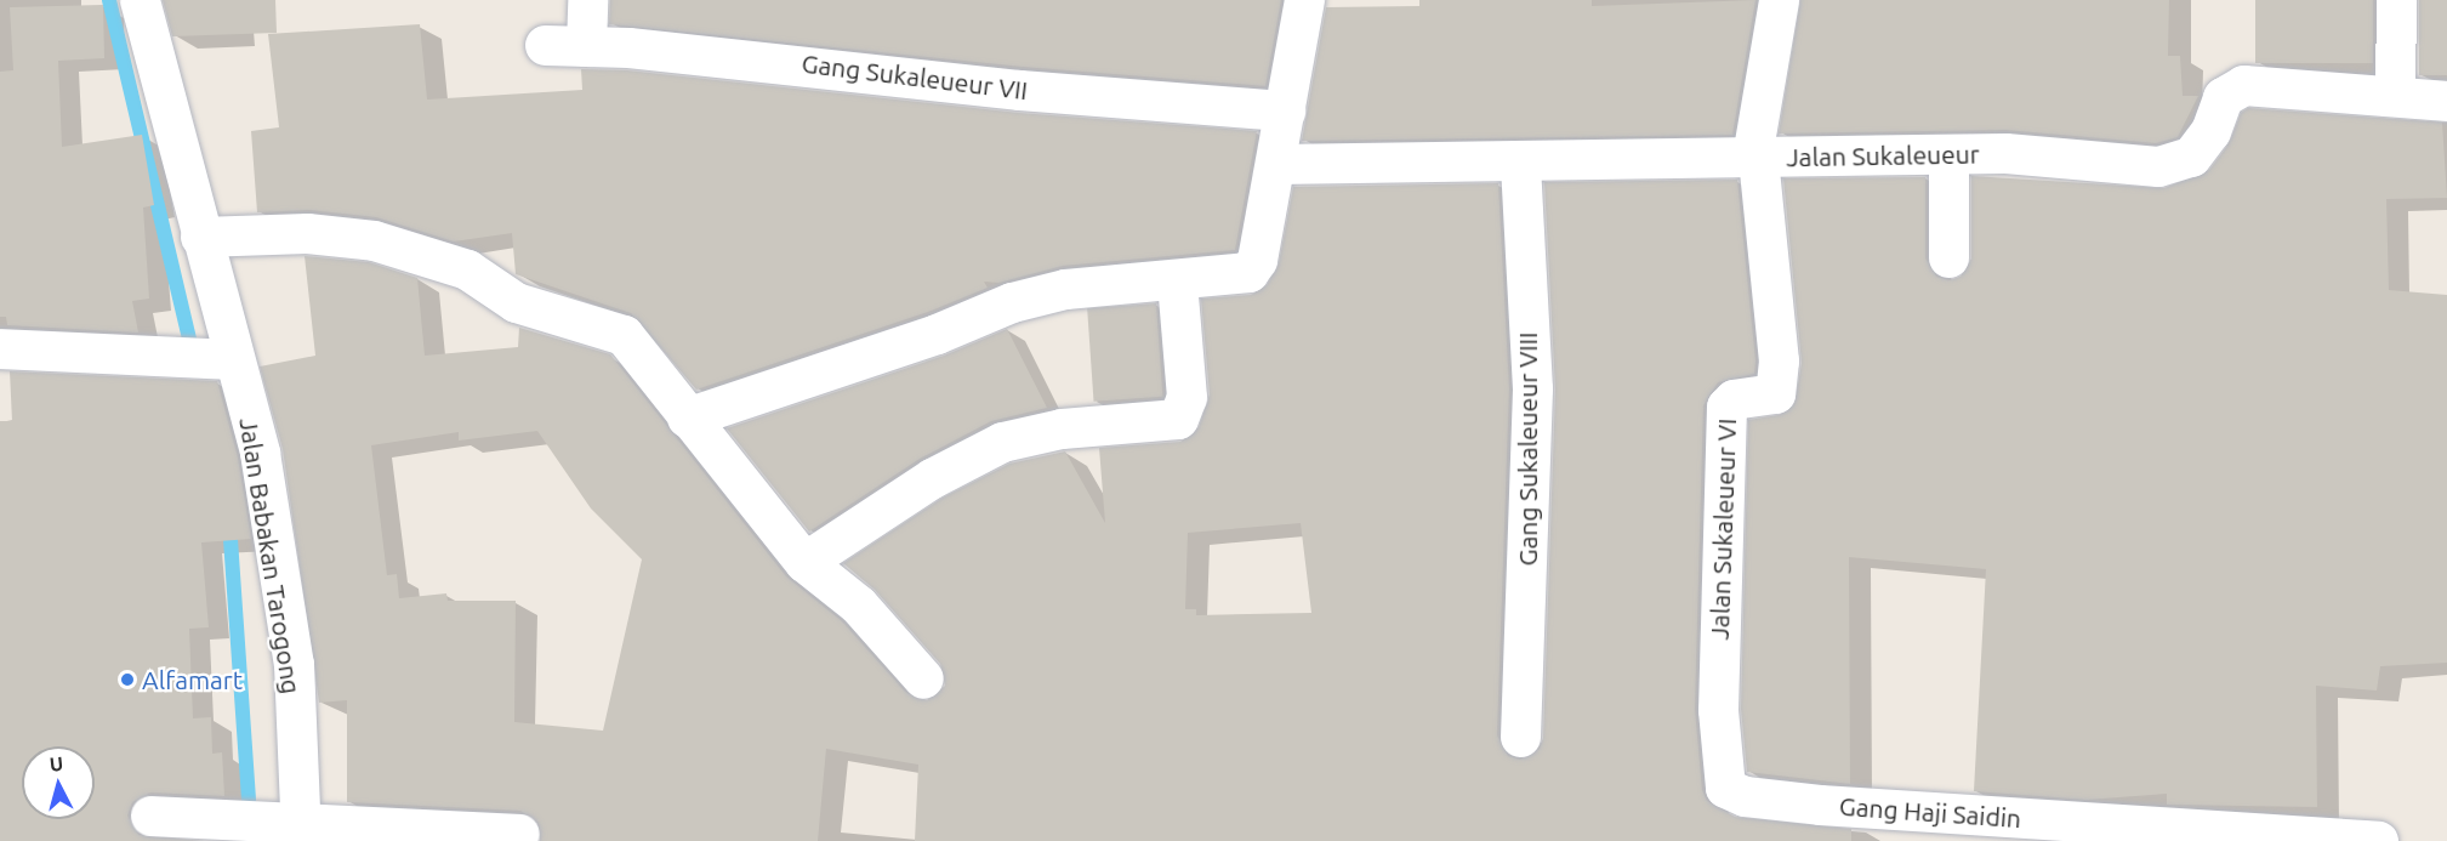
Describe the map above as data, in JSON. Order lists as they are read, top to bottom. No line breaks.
{"streets":{"street":["Gang Sukaleueur VII","Jalan Sukaleueur","Gang Sukaleueur VIII","Jalan Sukaleueur VI","Jalan Babakan Tarogong","Gang Haji Saidin"]},"crossings":[["Jalan Sukaleueur","Gang Sukaleueur VIII"],["Jalan Sukaleueur","Jalan Sukaleueur VI"],["Jalan Sukaleueur VI","Gang Haji Saidin"]],"places":["Alfamart"],"north":"top"}
